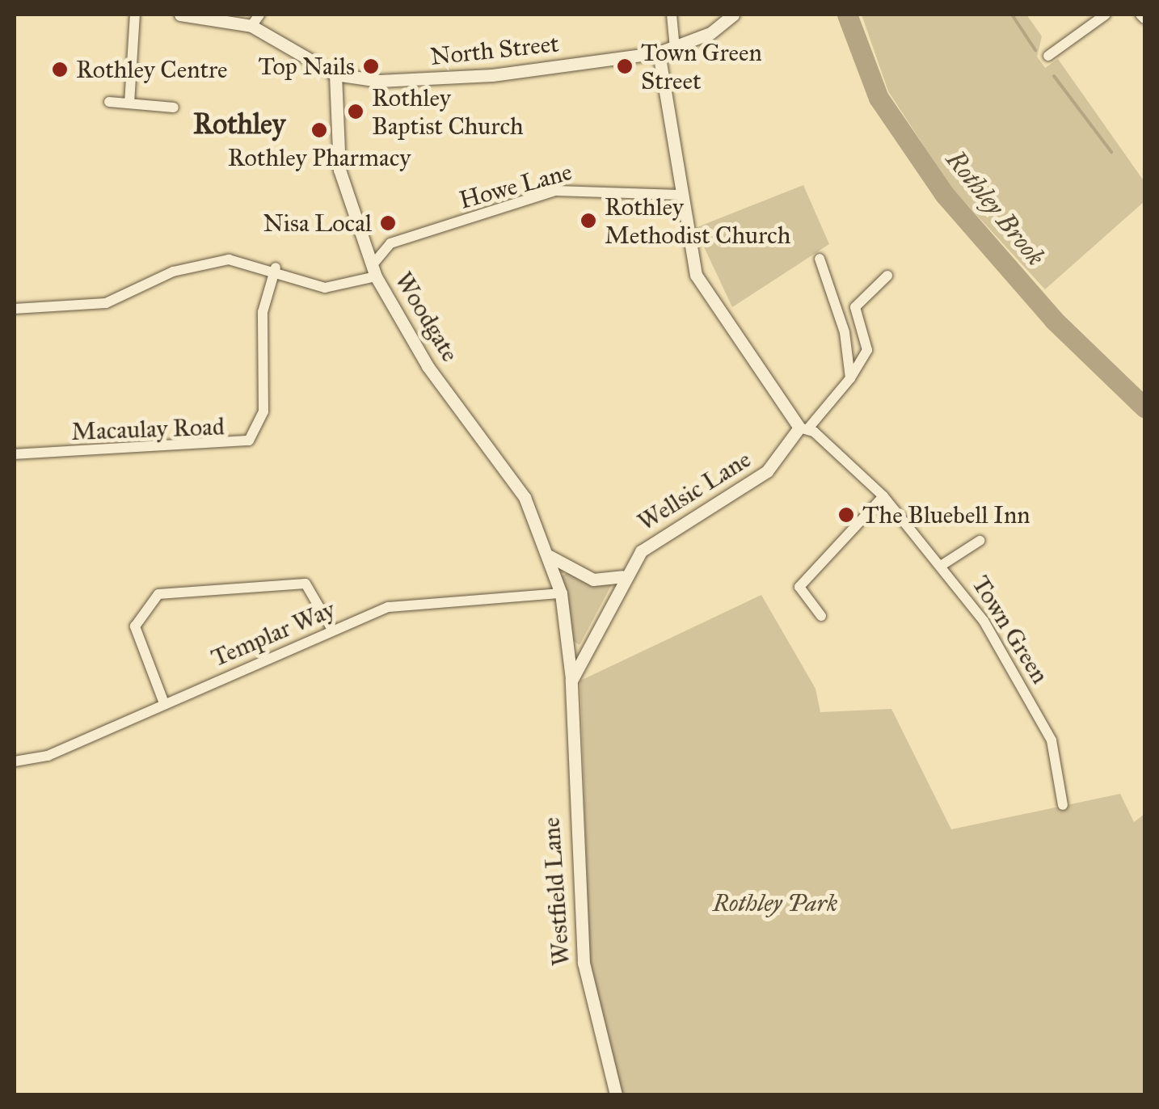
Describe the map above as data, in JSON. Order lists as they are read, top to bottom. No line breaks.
{"streets":{"street":["North Street","Howe Lane","Woodgate","Macaulay Road","Wellsic Lane","Town Green","Templar Way","Westfield Lane"]},"crossings":[["North Street","Woodgate"],["Howe Lane","Woodgate"],["Woodgate","Wellsic Lane"],["Woodgate","Templar Way"],["Woodgate","Westfield Lane"],["Wellsic Lane","Westfield Lane"]],"districts":["Rothley"],"water":["Rothley Brook"],"parks":["Rothley Park"],"places":["Top Nails","Town Green Street","Rothley Centre","Rothley Baptist Church","Rothley Pharmacy","Rothley Methodist Church","Nisa Local","The Bluebell Inn"]}
